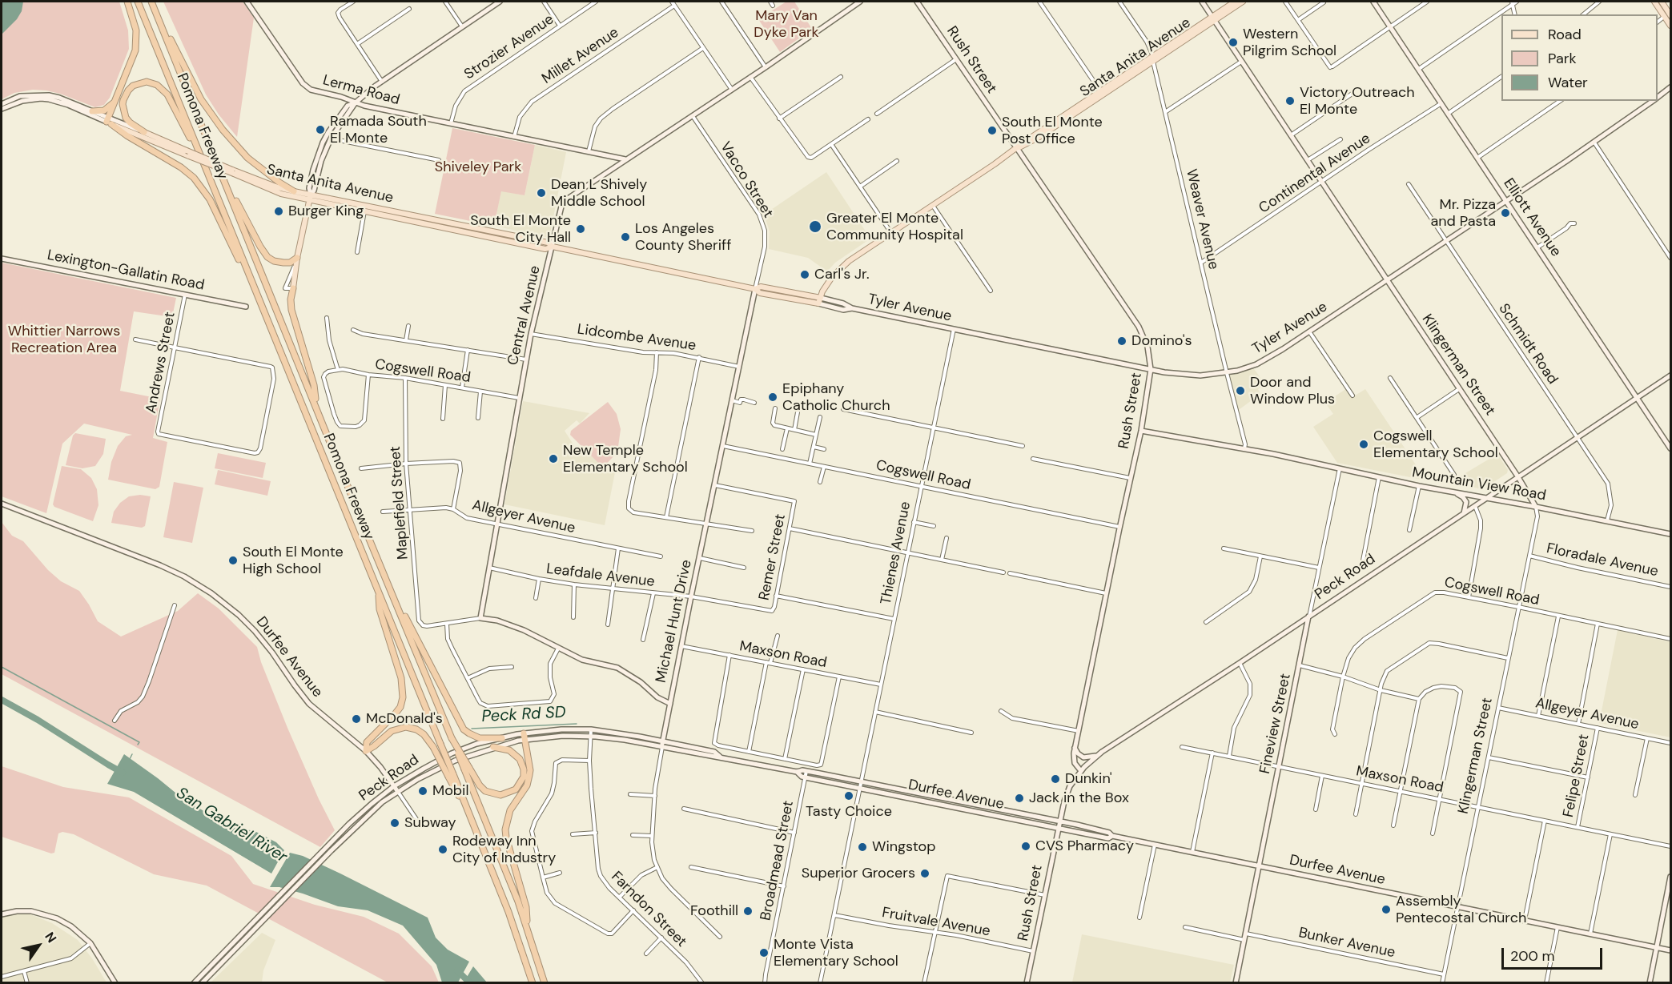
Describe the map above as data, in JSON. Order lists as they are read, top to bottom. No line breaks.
{"streets":{"highway":["Pomona Freeway"],"main road":["Santa Anita Avenue"],"street":["Strozier Avenue","Millet Avenue","Rush Street","Lerma Road","Continental Avenue","Vacco Street","Elliott Avenue","Weaver Avenue","Lexington-Gallatin Road","Tyler Avenue","Central Avenue","Lidcombe Avenue","Schmidt Road","Andrews Street","Klingerman Street","Cogswell Road","Mountain View Road","Maplefield Street","Allgeyer Avenue","Thienes Avenue","Remer Street","Floradale Avenue","Leafdale Avenue","Peck Road","Michael Hunt Drive","Maxson Road","Durfee Avenue","Fineview Street","Felipe Street","Broadmead Street","Farndon Street","Fruitvale Avenue","Bunker Avenue"]},"crossings":[["Strozier Avenue","Lerma Road"],["Millet Avenue","Lerma Road"],["Santa Anita Avenue","Rush Street"],["Santa Anita Avenue","Vacco Street"],["Santa Anita Avenue","Weaver Avenue"],["Santa Anita Avenue","Tyler Avenue"],["Santa Anita Avenue","Central Avenue"],["Santa Anita Avenue","Klingerman Street"],["Santa Anita Avenue","Michael Hunt Drive"],["Rush Street","Tyler Avenue"],["Rush Street","Cogswell Road"],["Rush Street","Mountain View Road"],["Rush Street","Peck Road"],["Rush Street","Durfee Avenue"],["Rush Street","Fruitvale Avenue"],["Lerma Road","Central Avenue"],["Continental Avenue","Elliott Avenue"],["Continental Avenue","Weaver Avenue"],["Continental Avenue","Klingerman Street"],["Vacco Street","Central Avenue"],["Vacco Street","Michael Hunt Drive"],["Elliott Avenue","Tyler Avenue"],["Elliott Avenue","Peck Road"],["Weaver Avenue","Tyler Avenue"],["Weaver Avenue","Mountain View Road"],["Lexington-Gallatin Road","Andrews Street"],["Tyler Avenue","Schmidt Road"],["Tyler Avenue","Klingerman Street"],["Tyler Avenue","Thienes Avenue"],["Central Avenue","Lidcombe Avenue"],["Central Avenue","Cogswell Road"],["Central Avenue","Allgeyer Avenue"],["Central Avenue","Leafdale Avenue"],["Lidcombe Avenue","Michael Hunt Drive"],["Schmidt Road","Mountain View Road"],["Schmidt Road","Peck Road"],["Klingerman Street","Cogswell Road"],["Klingerman Street","Mountain View Road"],["Klingerman Street","Allgeyer Avenue"],["Klingerman Street","Floradale Avenue"],["Klingerman Street","Peck Road"],["Klingerman Street","Maxson Road"],["Klingerman Street","Durfee Avenue"],["Klingerman Street","Bunker Avenue"],["Cogswell Road","Maplefield Street"],["Cogswell Road","Thienes Avenue"],["Cogswell Road","Michael Hunt Drive"],["Mountain View Road","Peck Road"],["Mountain View Road","Fineview Street"],["Maplefield Street","Allgeyer Avenue"],["Allgeyer Avenue","Felipe Street"],["Thienes Avenue","Maxson Road"],["Thienes Avenue","Durfee Avenue"],["Remer Street","Leafdale Avenue"],["Remer Street","Michael Hunt Drive"],["Leafdale Avenue","Michael Hunt Drive"],["Peck Road","Michael Hunt Drive"],["Peck Road","Durfee Avenue"],["Peck Road","Fineview Street"],["Peck Road","Farndon Street"],["Michael Hunt Drive","Maxson Road"],["Michael Hunt Drive","Durfee Avenue"],["Maxson Road","Fineview Street"],["Maxson Road","Felipe Street"],["Durfee Avenue","Fineview Street"],["Durfee Avenue","Broadmead Street"],["Fineview Street","Bunker Avenue"]],"water":["Peck Rd SD","San Gabriel River"],"parks":["Mary Van Dyke Park","Shiveley Park","Whittier Narrows Recreation Area"],"places":["Western Pilgrim School","Victory Outreach El Monte","Ramada South El Monte","South El Monte Post Office","Dean L Shively Middle School","Burger King","Mr. Pizza and Pasta","Greater El Monte Community Hospital","South El Monte City Hall","Los Angeles County Sheriff","Carl's Jr.","Domino's","Door and Window Plus","Epiphany Catholic Church","Cogswell Elementary School","New Temple Elementary School","South El Monte High School","McDonald's","Dunkin'","Mobil","Tasty Choice","Jack in the Box","Subway","CVS Pharmacy","Wingstop","Rodeway Inn City of Industry","Superior Grocers","Assembly Pentecostal Church","Foothill","Monte Vista Elementary School"],"legend":["Road","Park","Water"],"scale_bar":"200 m","north":"top right"}
